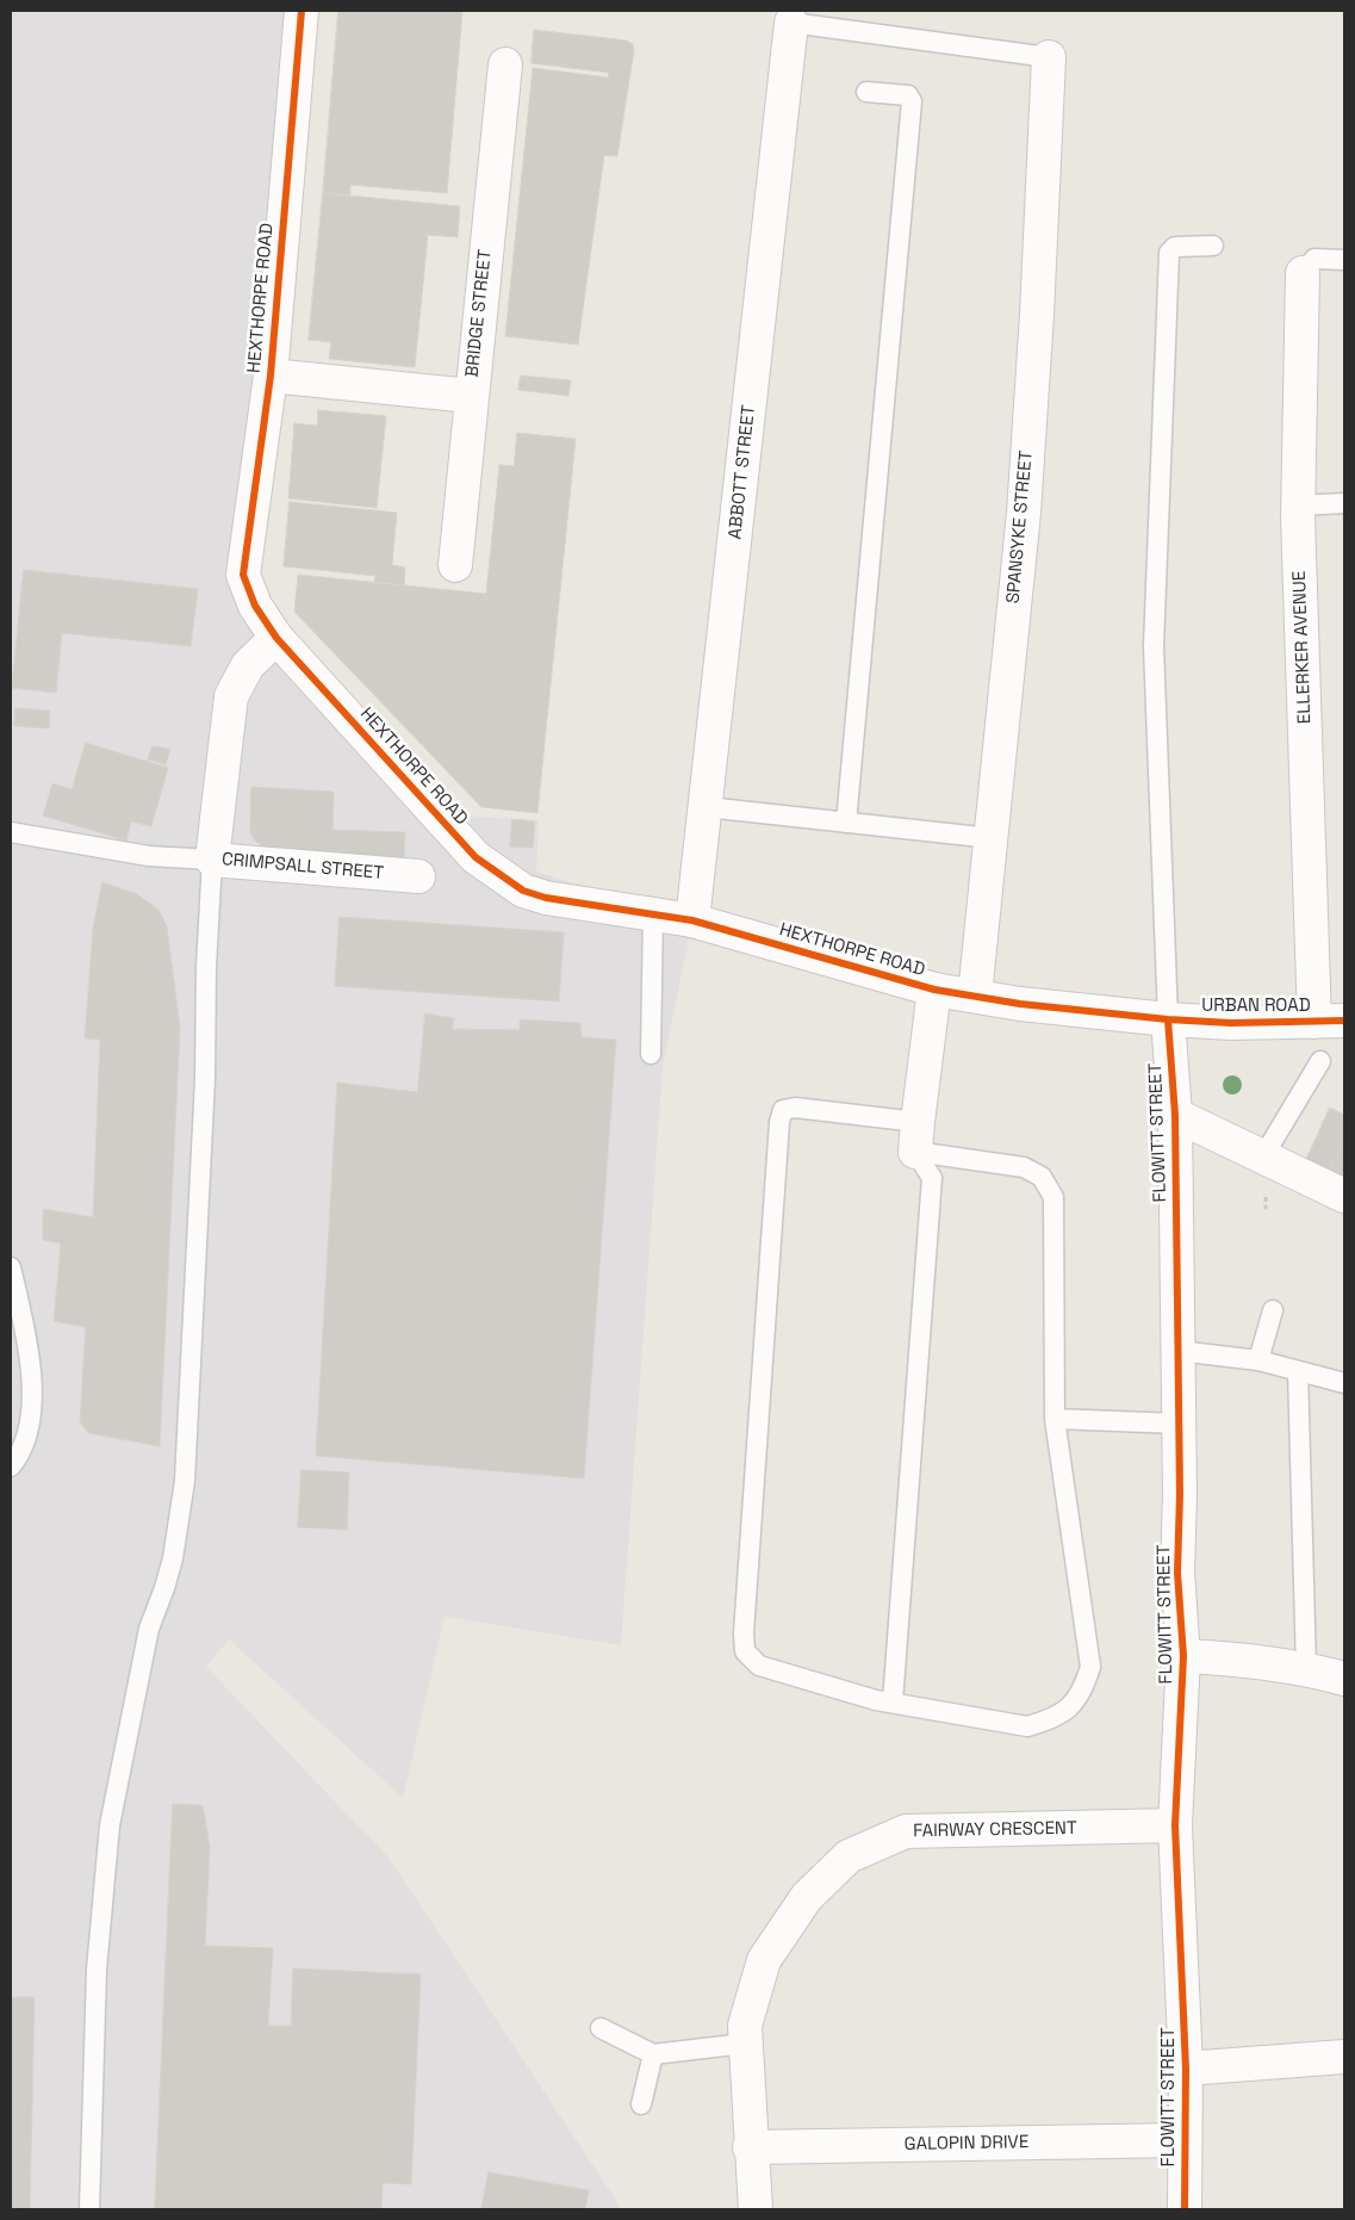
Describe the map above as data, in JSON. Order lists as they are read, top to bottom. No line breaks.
{"streets":{"street":["HEXTHORPE ROAD","BRIDGE STREET","ABBOTT STREET","SPANSYKE STREET","ELLERKER AVENUE","CRIMPSALL STREET","URBAN ROAD","FLOWITT STREET","FAIRWAY CRESCENT","GALOPIN DRIVE"]},"crossings":[["HEXTHORPE ROAD","ABBOTT STREET"],["HEXTHORPE ROAD","SPANSYKE STREET"],["HEXTHORPE ROAD","CRIMPSALL STREET"],["HEXTHORPE ROAD","URBAN ROAD"],["HEXTHORPE ROAD","FLOWITT STREET"],["ELLERKER AVENUE","URBAN ROAD"],["URBAN ROAD","FLOWITT STREET"],["FLOWITT STREET","FAIRWAY CRESCENT"],["FLOWITT STREET","GALOPIN DRIVE"],["FAIRWAY CRESCENT","GALOPIN DRIVE"]]}
